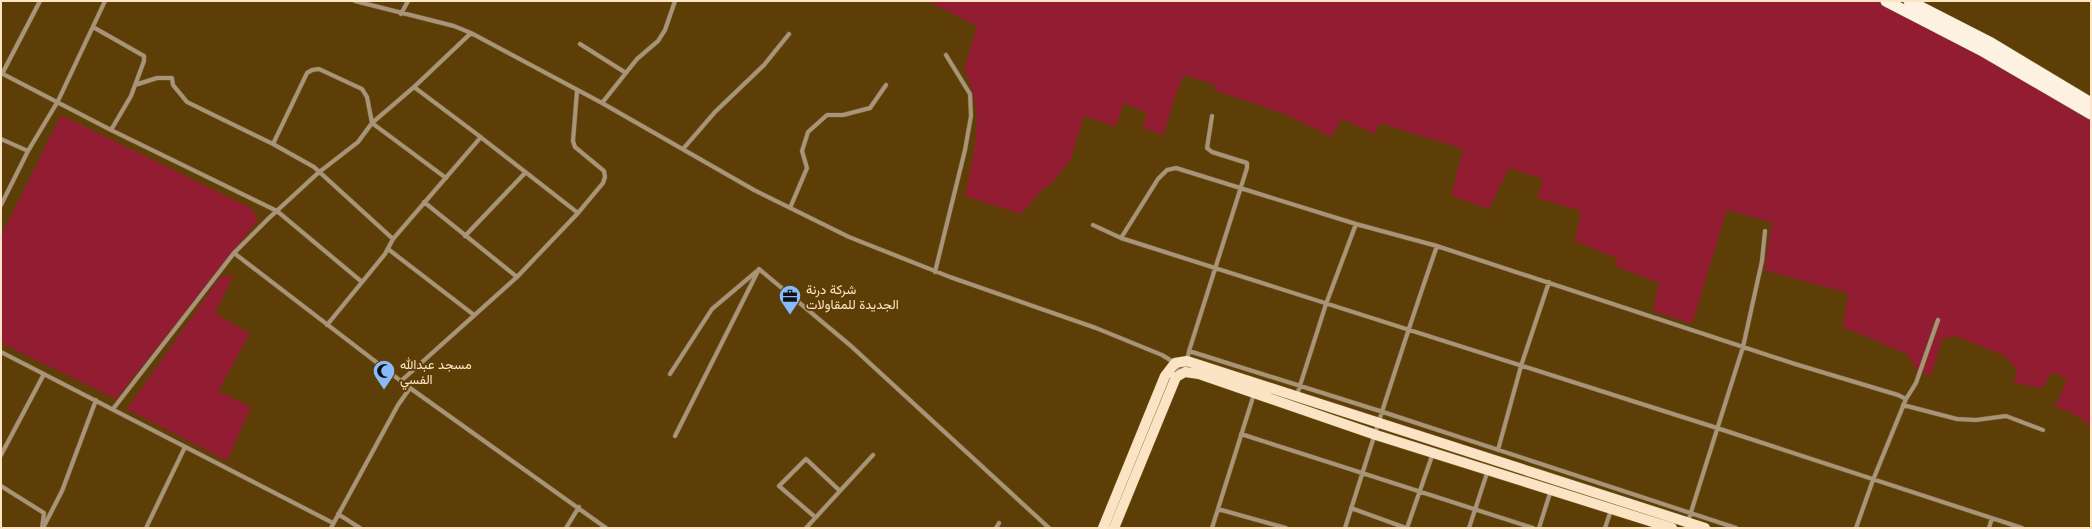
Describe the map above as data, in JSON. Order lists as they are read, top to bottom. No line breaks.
{"places":{"office":["شركة درنة الجديدة للمقاولات"],"mosque":["مسجد عبدالله الفسي"]}}
